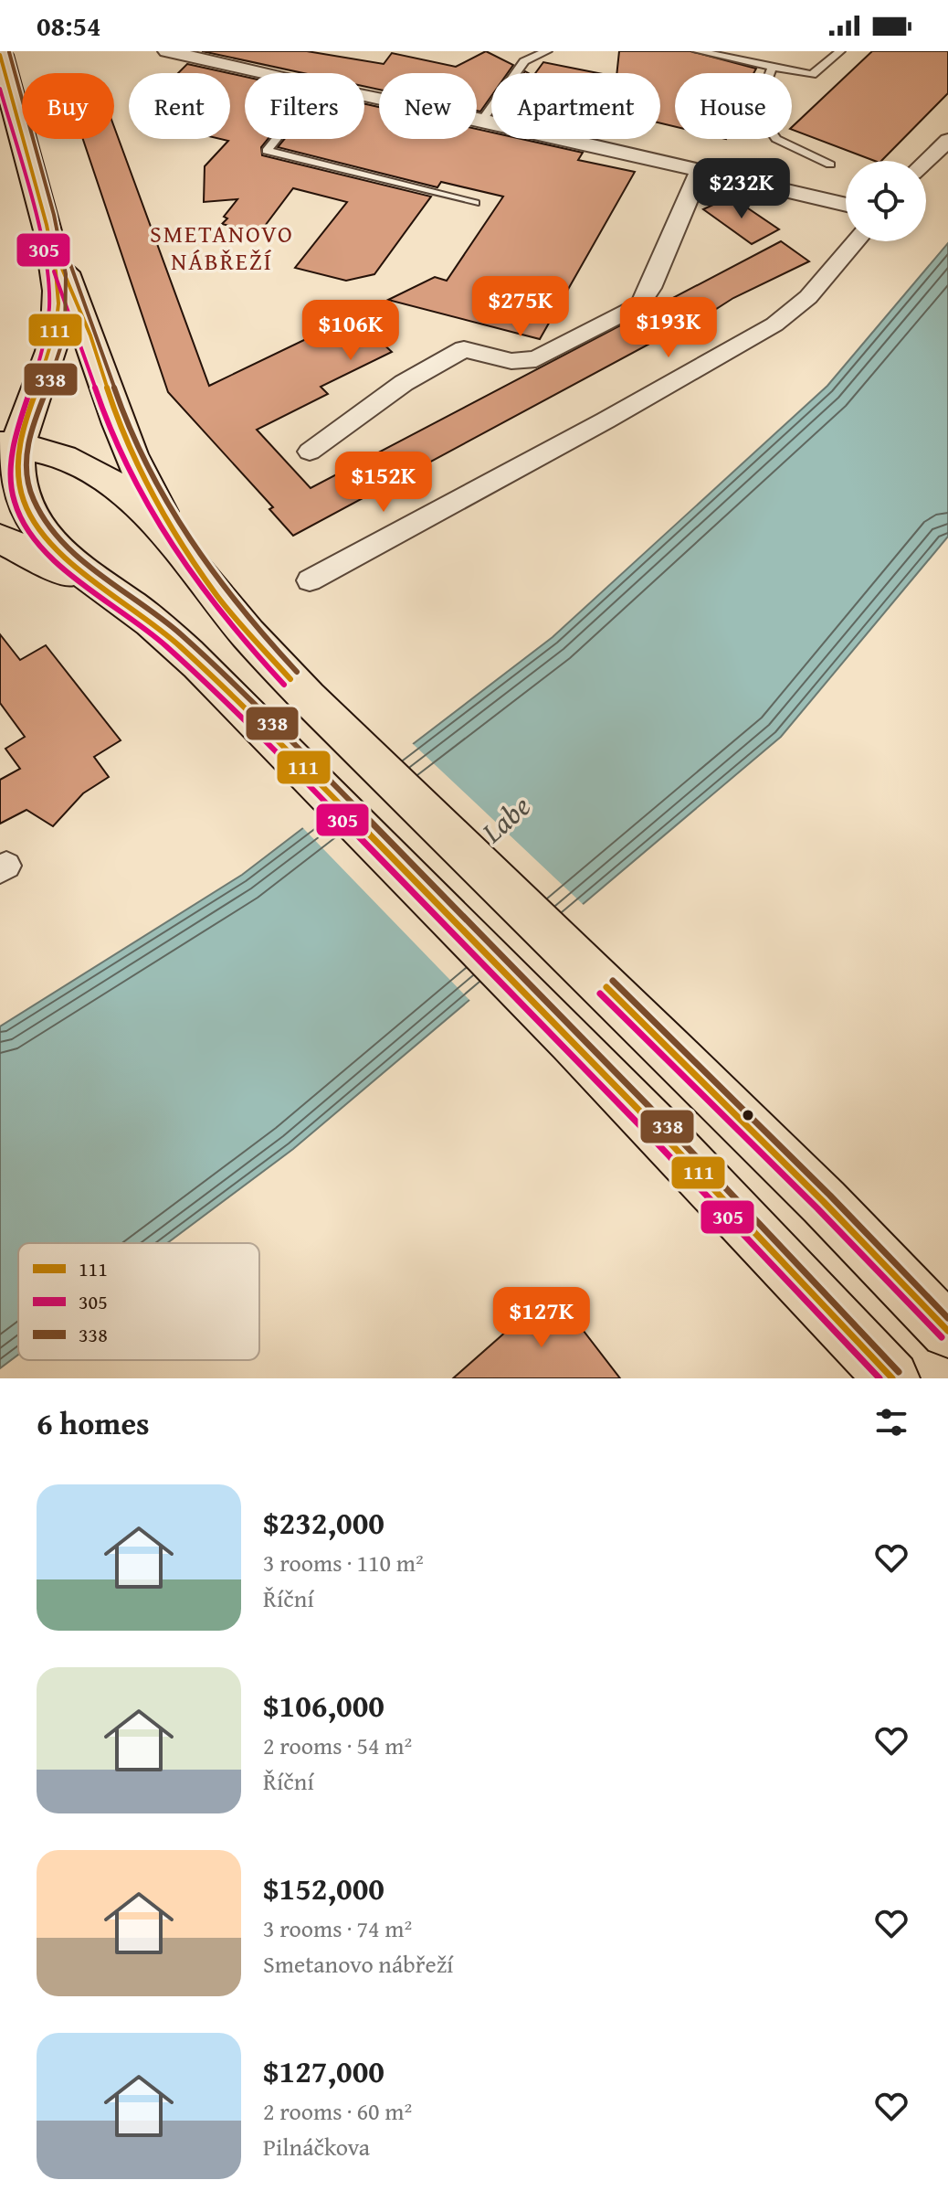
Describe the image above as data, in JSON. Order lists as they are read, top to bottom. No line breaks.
{"districts":["SMETANOVO NÁBŘEŽÍ"],"water":["Labe"],"lines":["transit line 338","transit line 111","transit line 305"],"legend":["111","305","338"],"page":{"status":"08:54","chip":["Buy","Rent","Filters","New","Apartment","House"],"price":["$232K","$275K","$193K","$106K","$152K","$127K"],"heading":"6 homes","list":[{"name":"$232,000","note":"3 rooms · 110 m² · Říční"},{"name":"$106,000","note":"2 rooms · 54 m² · Říční"},{"name":"$152,000","note":"3 rooms · 74 m² · Smetanovo nábřeží"},{"name":"$127,000","note":"2 rooms · 60 m² · Pilnáčkova"}]}}
